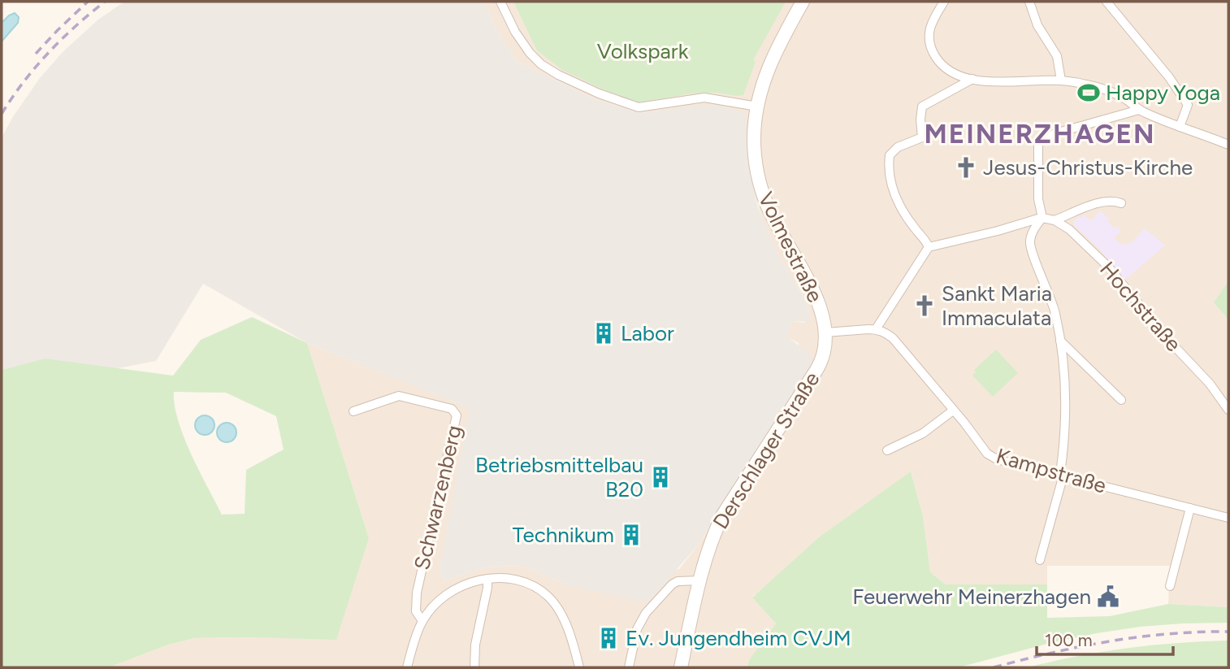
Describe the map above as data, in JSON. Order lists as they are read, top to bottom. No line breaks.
{"streets":{"main road":["Volmestraße","Derschlager Straße"],"street":["Hochstraße","Kampstraße","Schwarzenberg"]},"crossings":[["Volmestraße","Derschlager Straße"]],"districts":["MEINERZHAGEN"],"parks":["Volkspark"],"places":{"sports":["Happy Yoga"],"church":["Jesus-Christus-Kirche","Sankt Maria Immaculata"],"building":["Labor","Betriebsmittelbau B20","Technikum","Ev. Jungendheim CVJM"],"public building":["Feuerwehr Meinerzhagen"]},"scale_bar":"100 m"}
